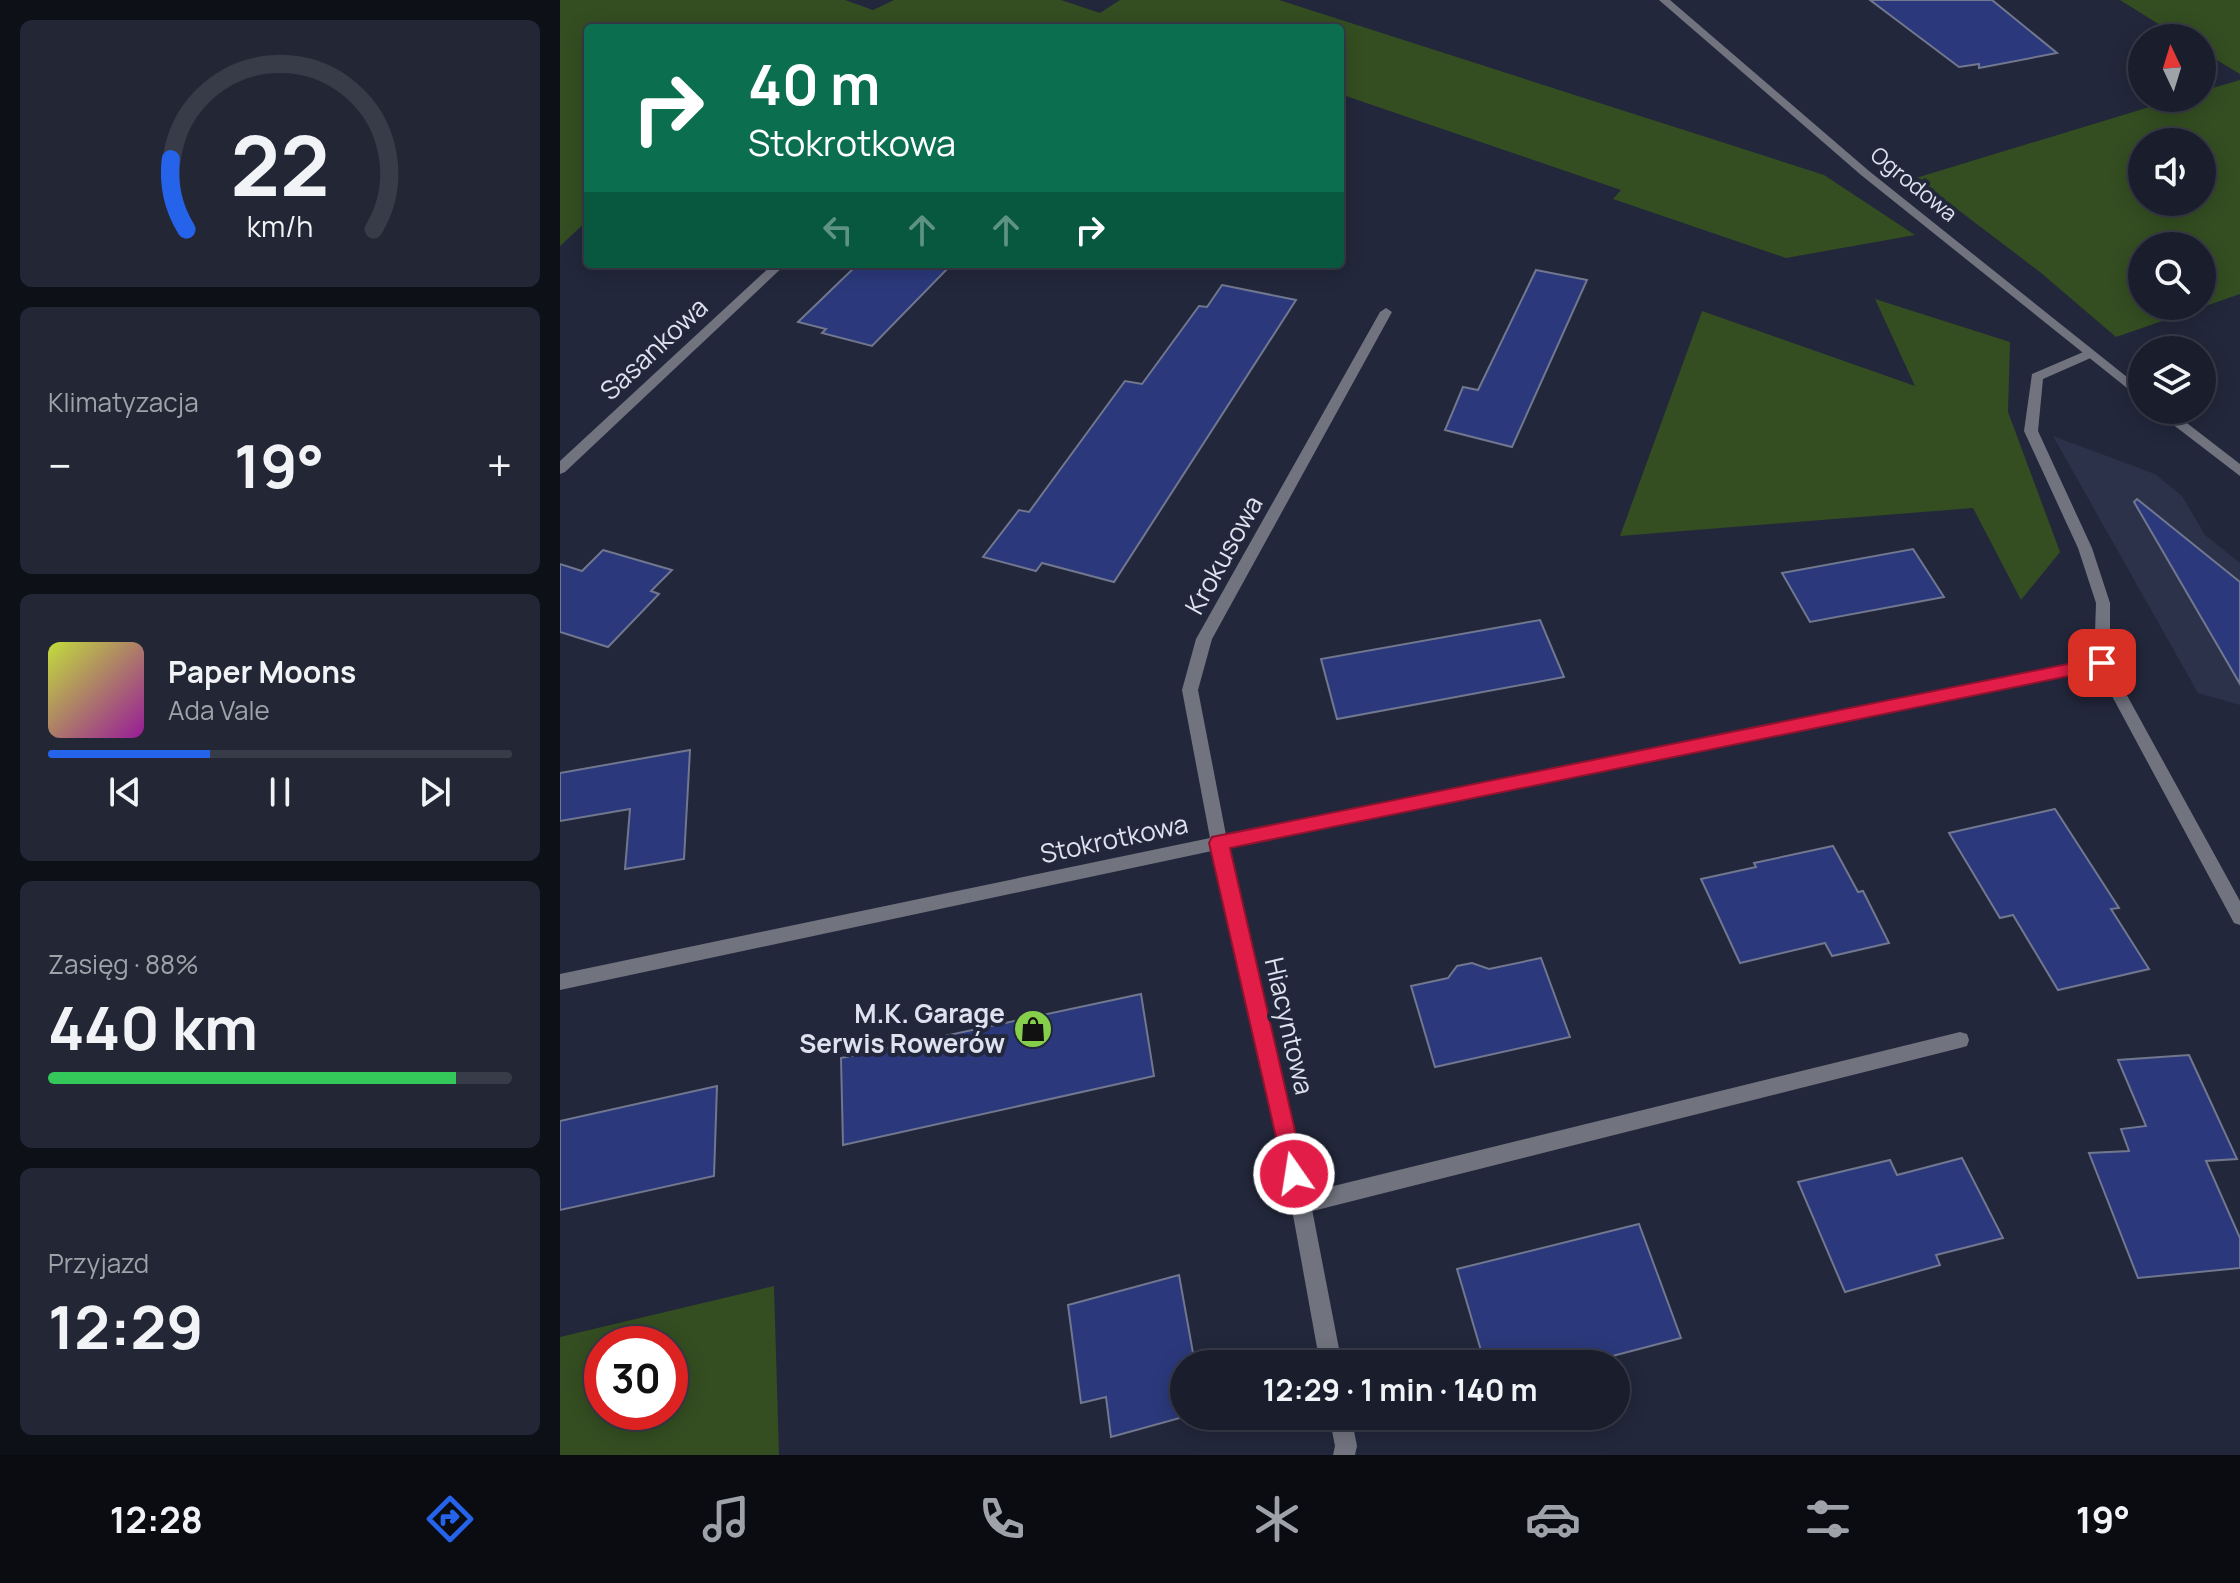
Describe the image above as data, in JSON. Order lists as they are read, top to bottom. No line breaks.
{"streets":{"street":["Ogrodowa","Sasankowa","Krokusowa","Stokrotkowa","Hiacyntowa"]},"crossings":[["Krokusowa","Stokrotkowa"],["Krokusowa","Hiacyntowa"],["Stokrotkowa","Hiacyntowa"]],"places":{"shop":["M.K. Garage Serwis Rowerów"]},"north":"top","page":{"turn":["40 m","Stokrotkowa"],"tile":["Klimatyzacja",["Zasięg · 88%","440 km"],["Przyjazd","12:29"]],"heat":["−","19°","+"],"song":["Paper Moons","Ada Vale"],"limit":"30","trip":"12:29 · 1 min · 140 m","tabs":["12:28","19°"],"gauge":["22","km/h"]}}
